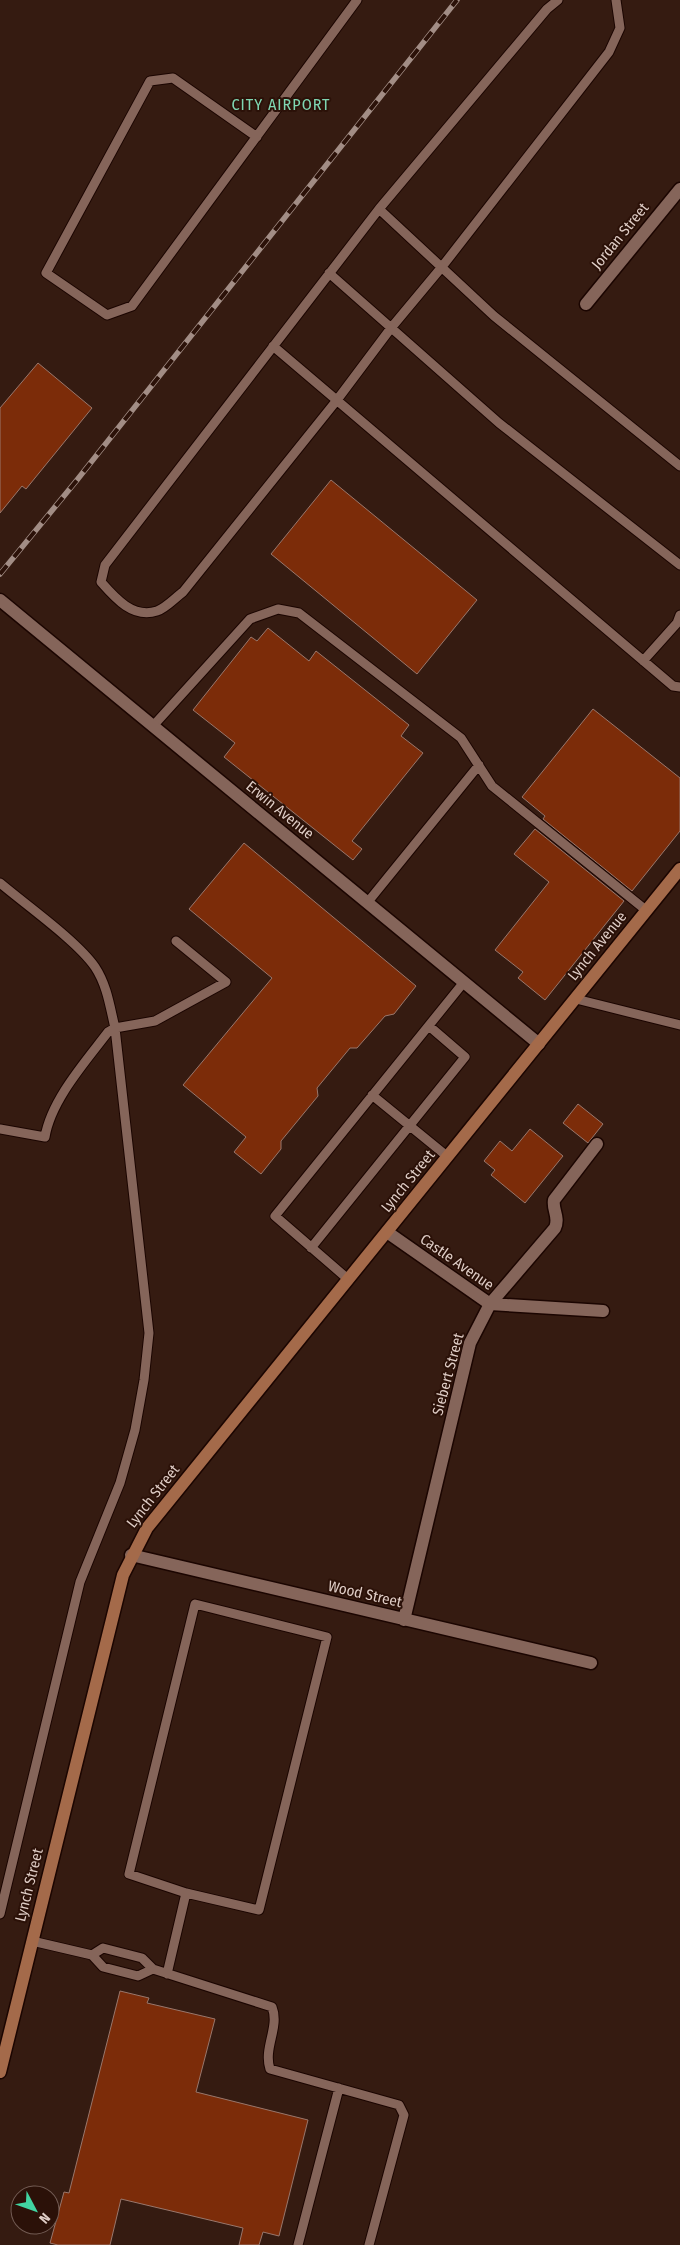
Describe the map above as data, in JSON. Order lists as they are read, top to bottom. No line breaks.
{"streets":{"street":["Jordan Street","Erwin Avenue","Lynch Avenue","Lynch Street","Castle Avenue","Siebert Street","Wood Street"]},"crossings":[["Erwin Avenue","Lynch Avenue"],["Erwin Avenue","Lynch Street"],["Lynch Avenue","Lynch Street"],["Lynch Street","Castle Avenue"],["Lynch Street","Wood Street"],["Castle Avenue","Siebert Street"],["Siebert Street","Wood Street"]],"districts":["CITY AIRPORT"],"north":"bottom right"}
